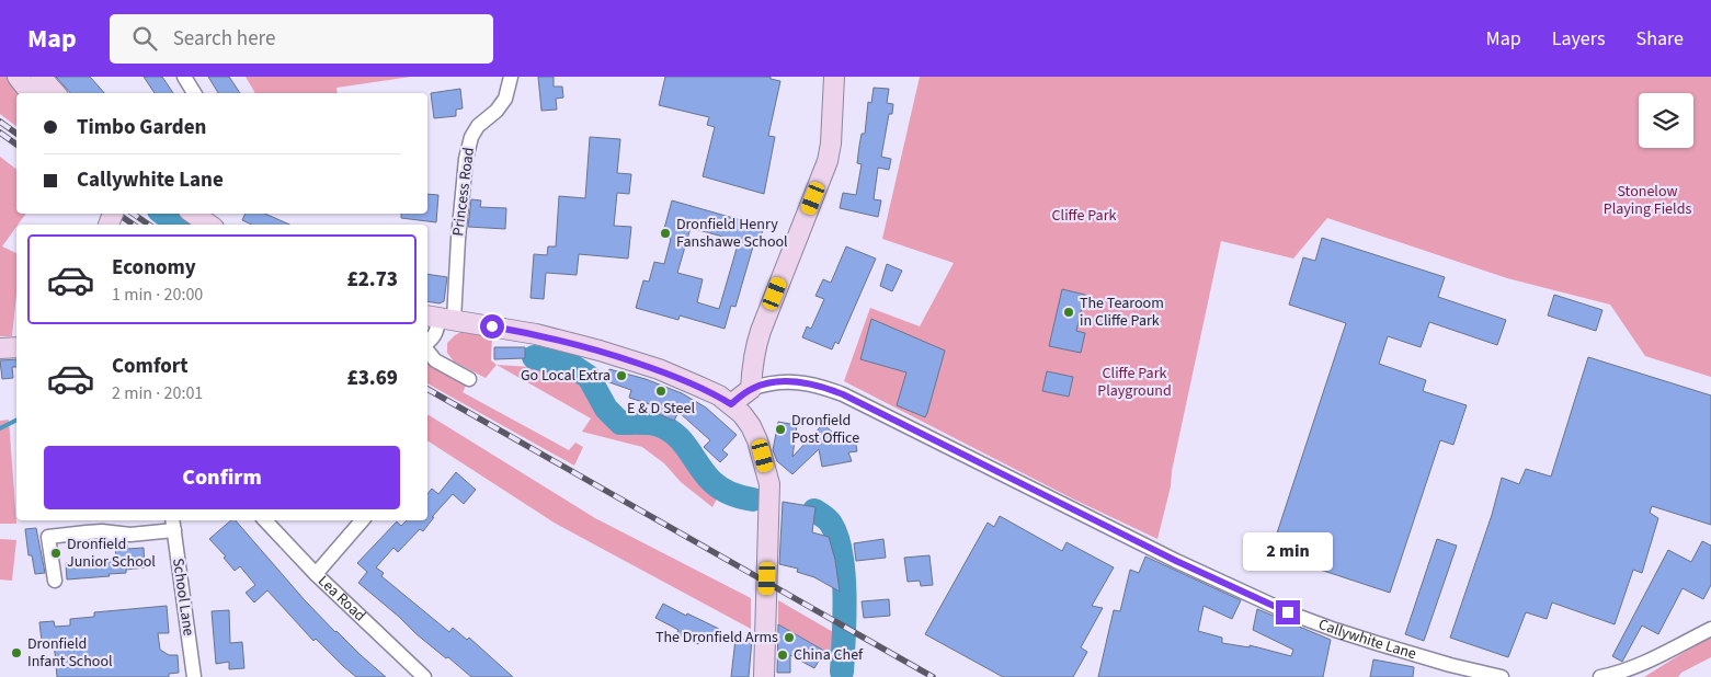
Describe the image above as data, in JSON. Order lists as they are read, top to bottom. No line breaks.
{"streets":{"main road":["Callywhite Lane"],"street":["Princess Road","School Lane","Lea Road"]},"parks":["Stonelow Playing Fields","Cliffe Park","Cliffe Park Playground"],"places":["Dronfield Henry Fanshawe School","The Tearoom in Cliffe Park","Go Local Extra","E & D Steel","Dronfield Post Office","Dronfield Junior School","The Dronfield Arms","Dronfield Infant School","China Chef"],"page":{"header":"Map","search":"Search here","nav":["Map","Layers","Share"],"banner":["Timbo Garden","Callywhite Lane"],"list":[{"name":"Economy","note":"1 min · 20:00","value":"£2.73"},{"name":"Comfort","note":"2 min · 20:01","value":"£3.69"}],"buttons":"Confirm","bubble":"2 min"}}
